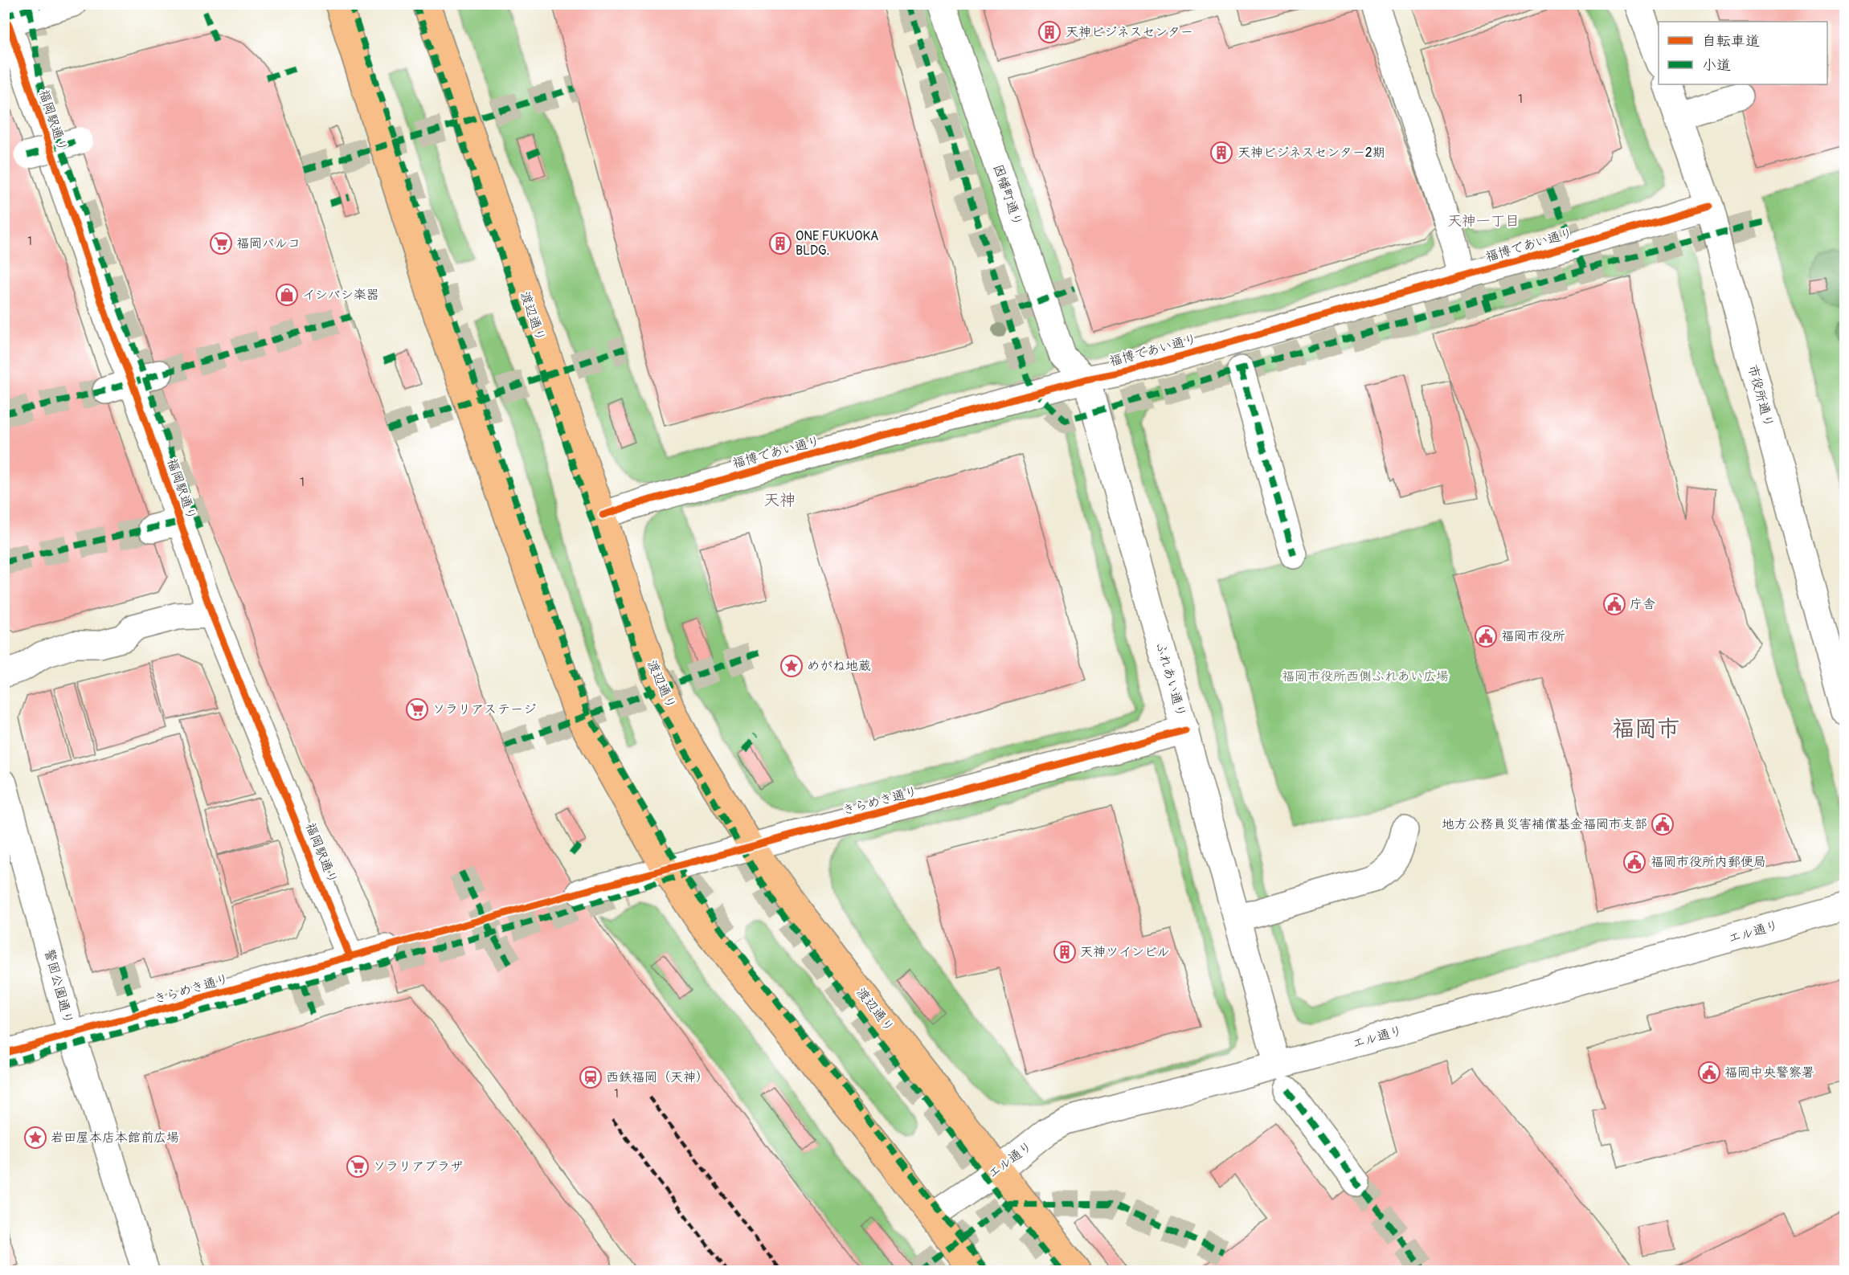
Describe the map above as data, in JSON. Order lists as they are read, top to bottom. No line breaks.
{"streets":{"main road":["渡辺通り"],"street":["福岡駅通り","因幡町通り","福博であい通り","市役所通り","ふれあい通り","きらめき通り","エル通り","警固公園通り"]},"crossings":[["福岡駅通り","きらめき通り"],["因幡町通り","福博であい通り"],["因幡町通り","ふれあい通り"],["福博であい通り","渡辺通り"],["福博であい通り","市役所通り"],["福博であい通り","ふれあい通り"],["渡辺通り","きらめき通り"],["渡辺通り","エル通り"],["ふれあい通り","きらめき通り"],["ふれあい通り","エル通り"],["きらめき通り","警固公園通り"]],"districts":["天神一丁目","天神","福岡市"],"parks":["福岡市役所西側ふれあい広場"],"places":{"building":["天神ビジネスセンター","天神ビジネスセンター2期","ONE FUKUOKA BLDG.","天神ツインビル"],"supermarket":["福岡パルコ","ソラリアステージ","ソラリアプラザ"],"shop":["イシバシ楽器"],"public building":["庁舎","福岡市役所","地方公務員災害補償基金福岡市支部","福岡市役所内郵便局","福岡中央警察署"],"place":["めがね地蔵","岩田屋本店本館前広場"],"station":["西鉄福岡（天神）"]},"house_numbers":["1","1","1","1"],"legend":["自転車道","小道"]}
